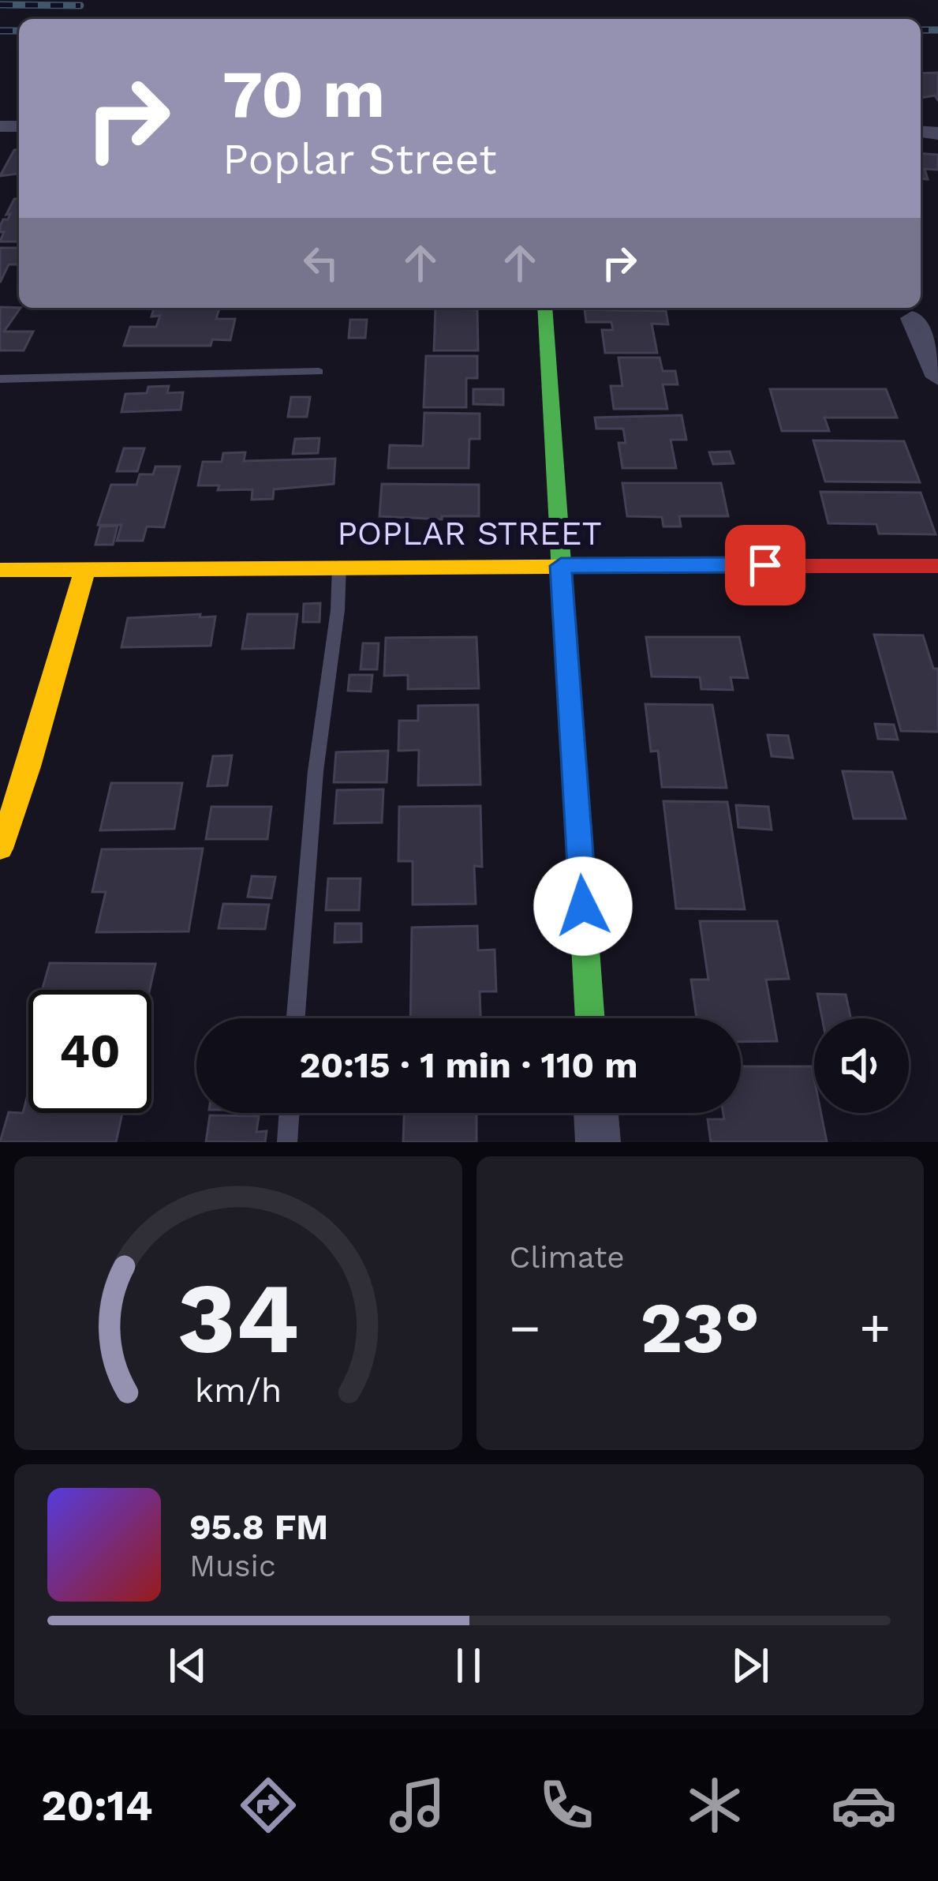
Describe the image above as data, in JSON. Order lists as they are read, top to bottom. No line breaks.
{"streets":{"street":["POPLAR STREET"]},"page":{"turn":["70 m","Poplar Street"],"limit":"40","trip":"20:15 · 1 min · 110 m","tile":"Climate","heat":["−","23°","+"],"song":["95.8 FM","Music"],"tabs":"20:14","gauge":["34","km/h"]}}
